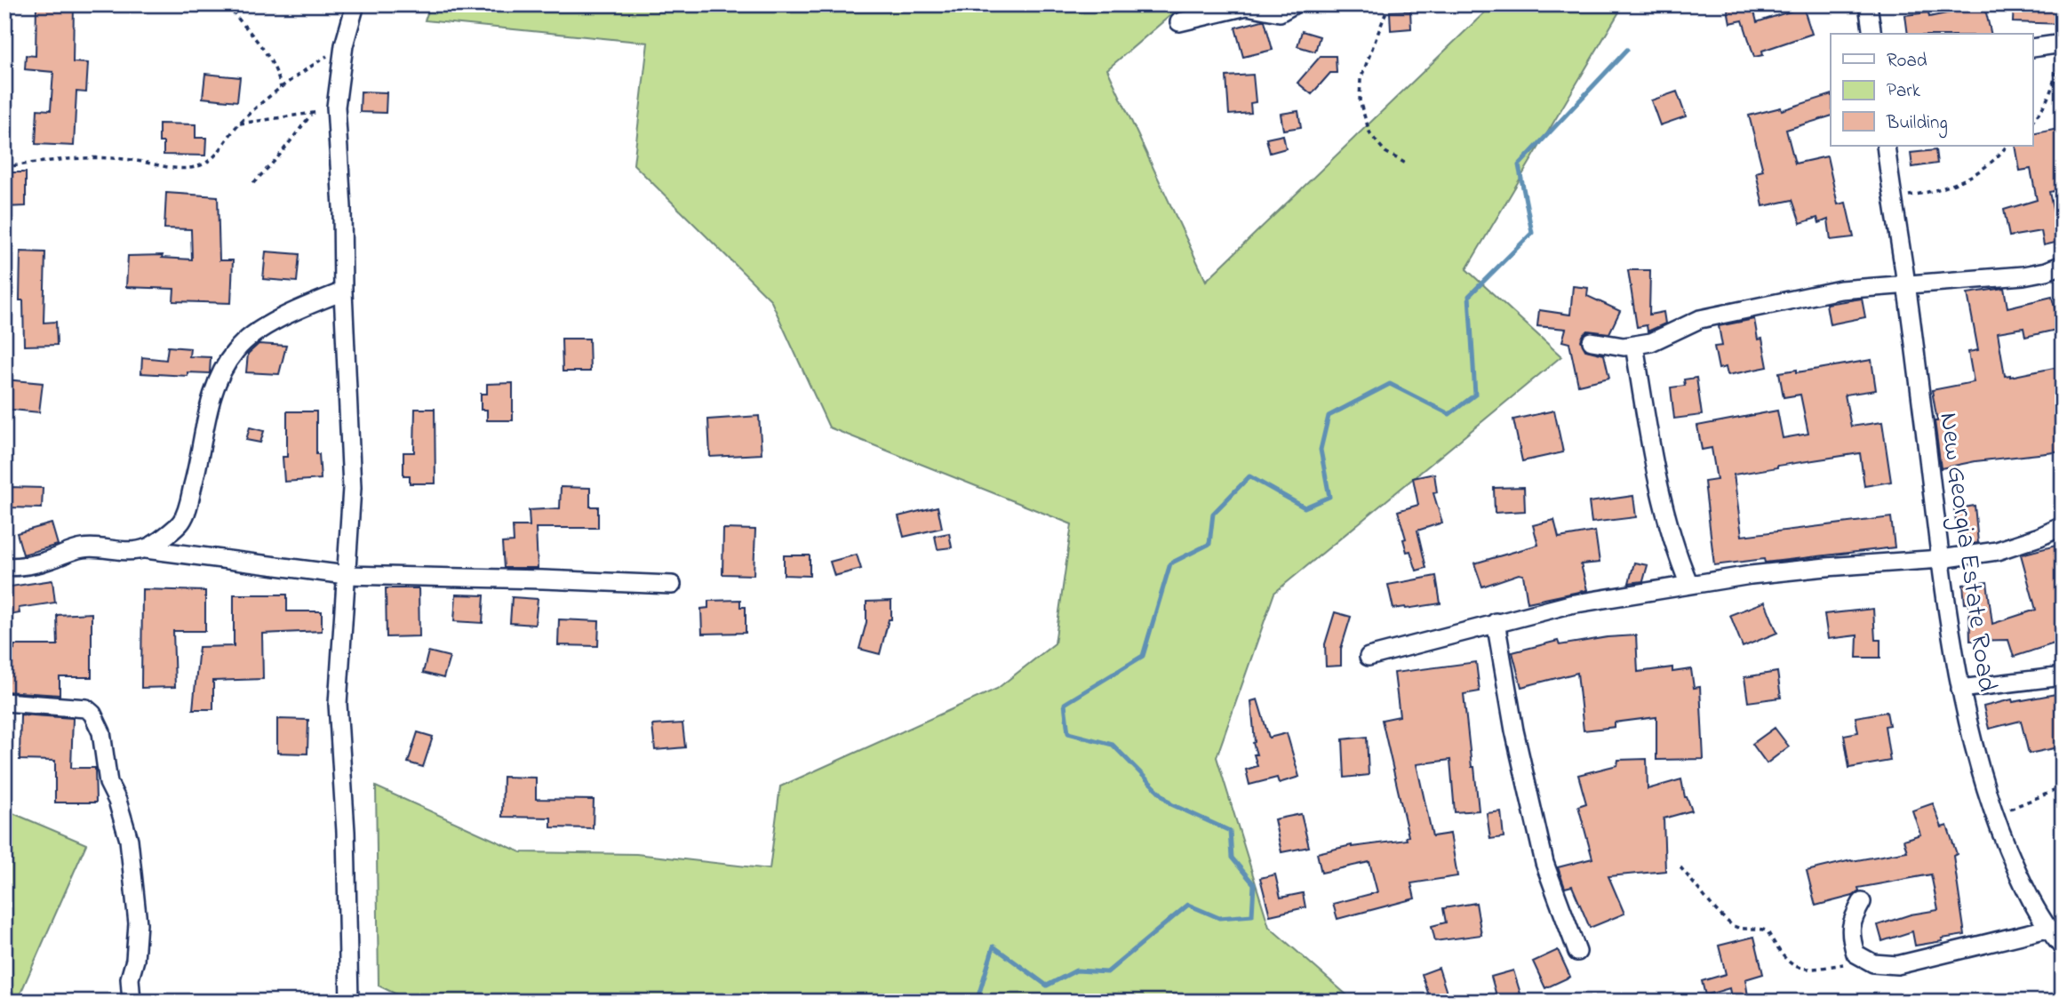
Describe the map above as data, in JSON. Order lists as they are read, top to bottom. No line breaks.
{"streets":{"street":["New Georgia Estate Road"]},"legend":["Road","Park","Building"]}
